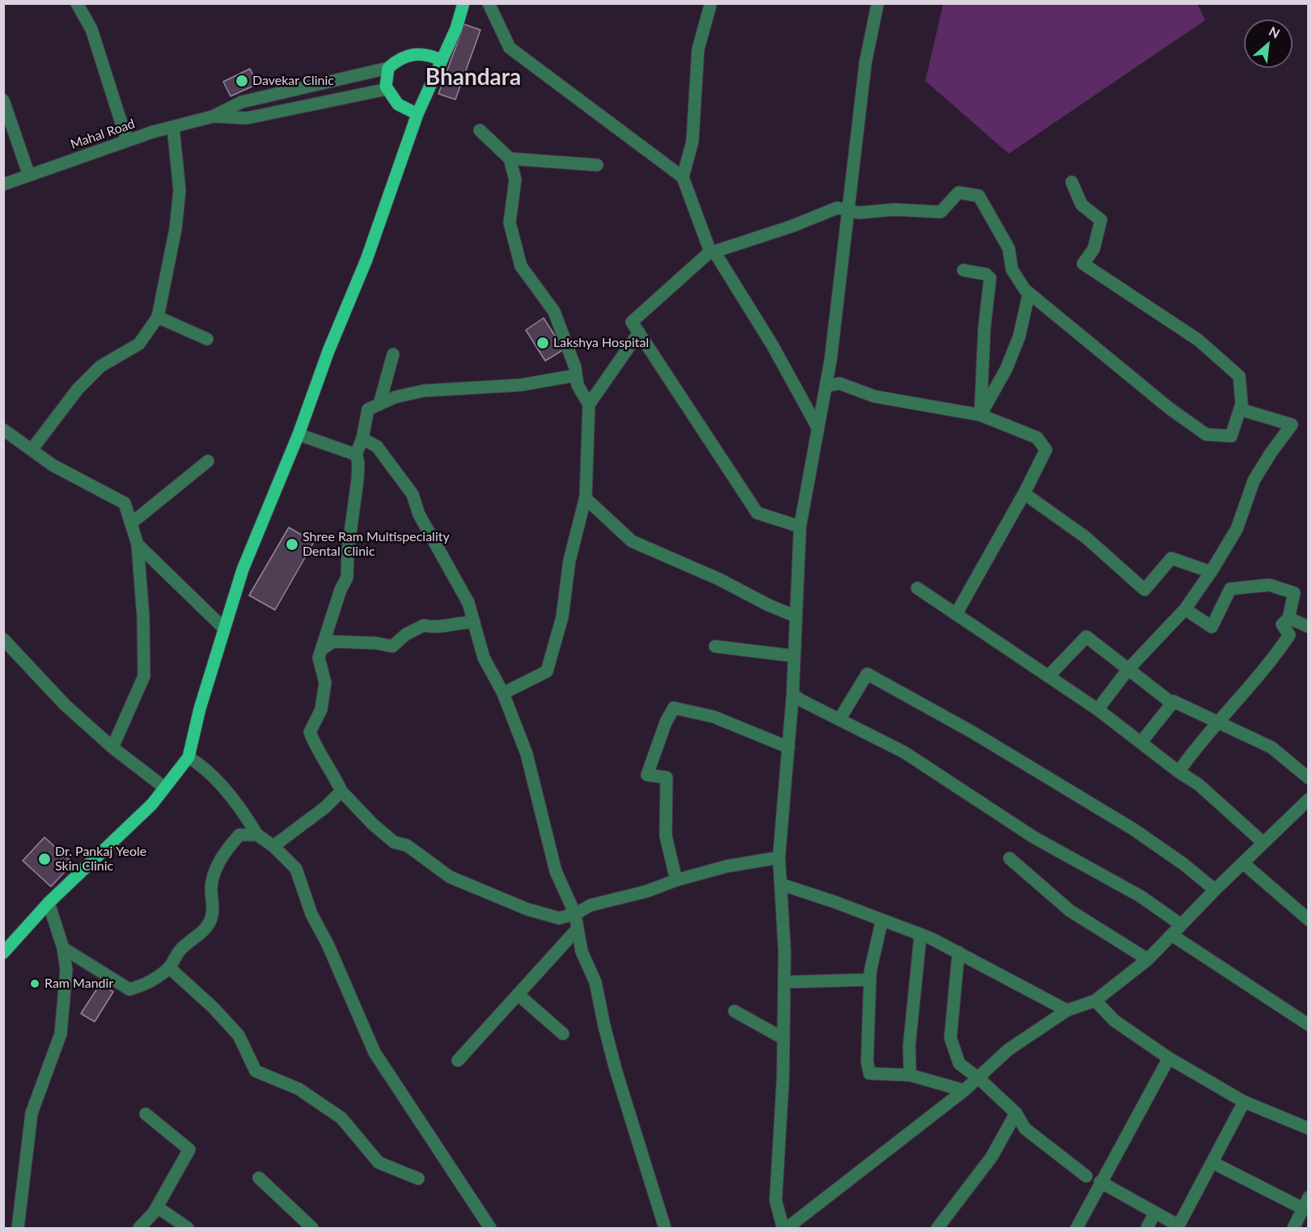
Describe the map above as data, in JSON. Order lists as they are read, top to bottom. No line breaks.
{"streets":{"street":["Mahal Road"]},"districts":["Bhandara"],"places":["Davekar Clinic","Lakshya Hospital","Shree Ram Multispeciality Dental Clinic","Dr. Pankaj Yeole Skin Clinic","Ram Mandir"],"north":"top right"}
